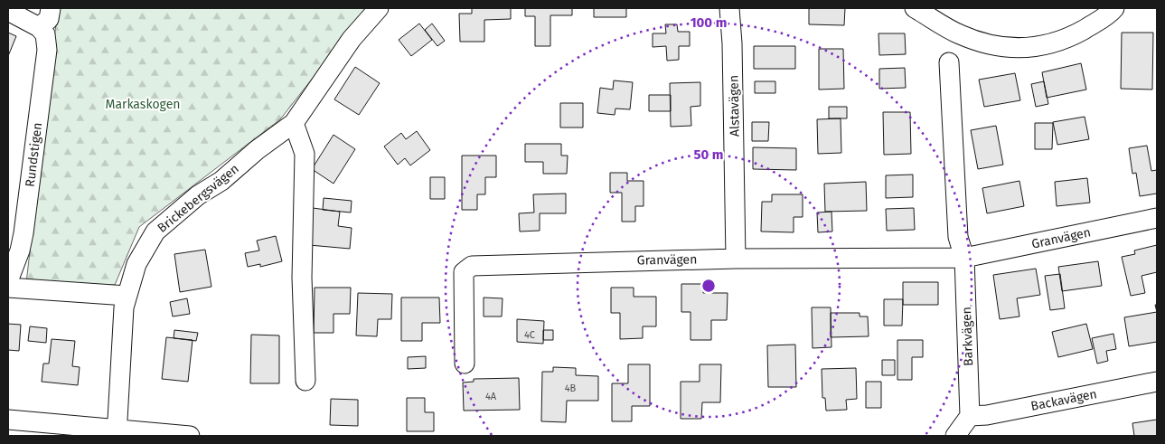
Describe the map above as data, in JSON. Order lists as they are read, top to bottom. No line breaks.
{"streets":{"street":["Alstavägen","Rundstigen","Brickebergsvägen","Granvägen","Barkvägen","Backavägen"]},"crossings":[["Alstavägen","Granvägen"],["Granvägen","Barkvägen"],["Barkvägen","Backavägen"]],"parks":["Markaskogen"],"house_numbers":["4C","4B","4A"],"rings":["100 m","50 m"]}
